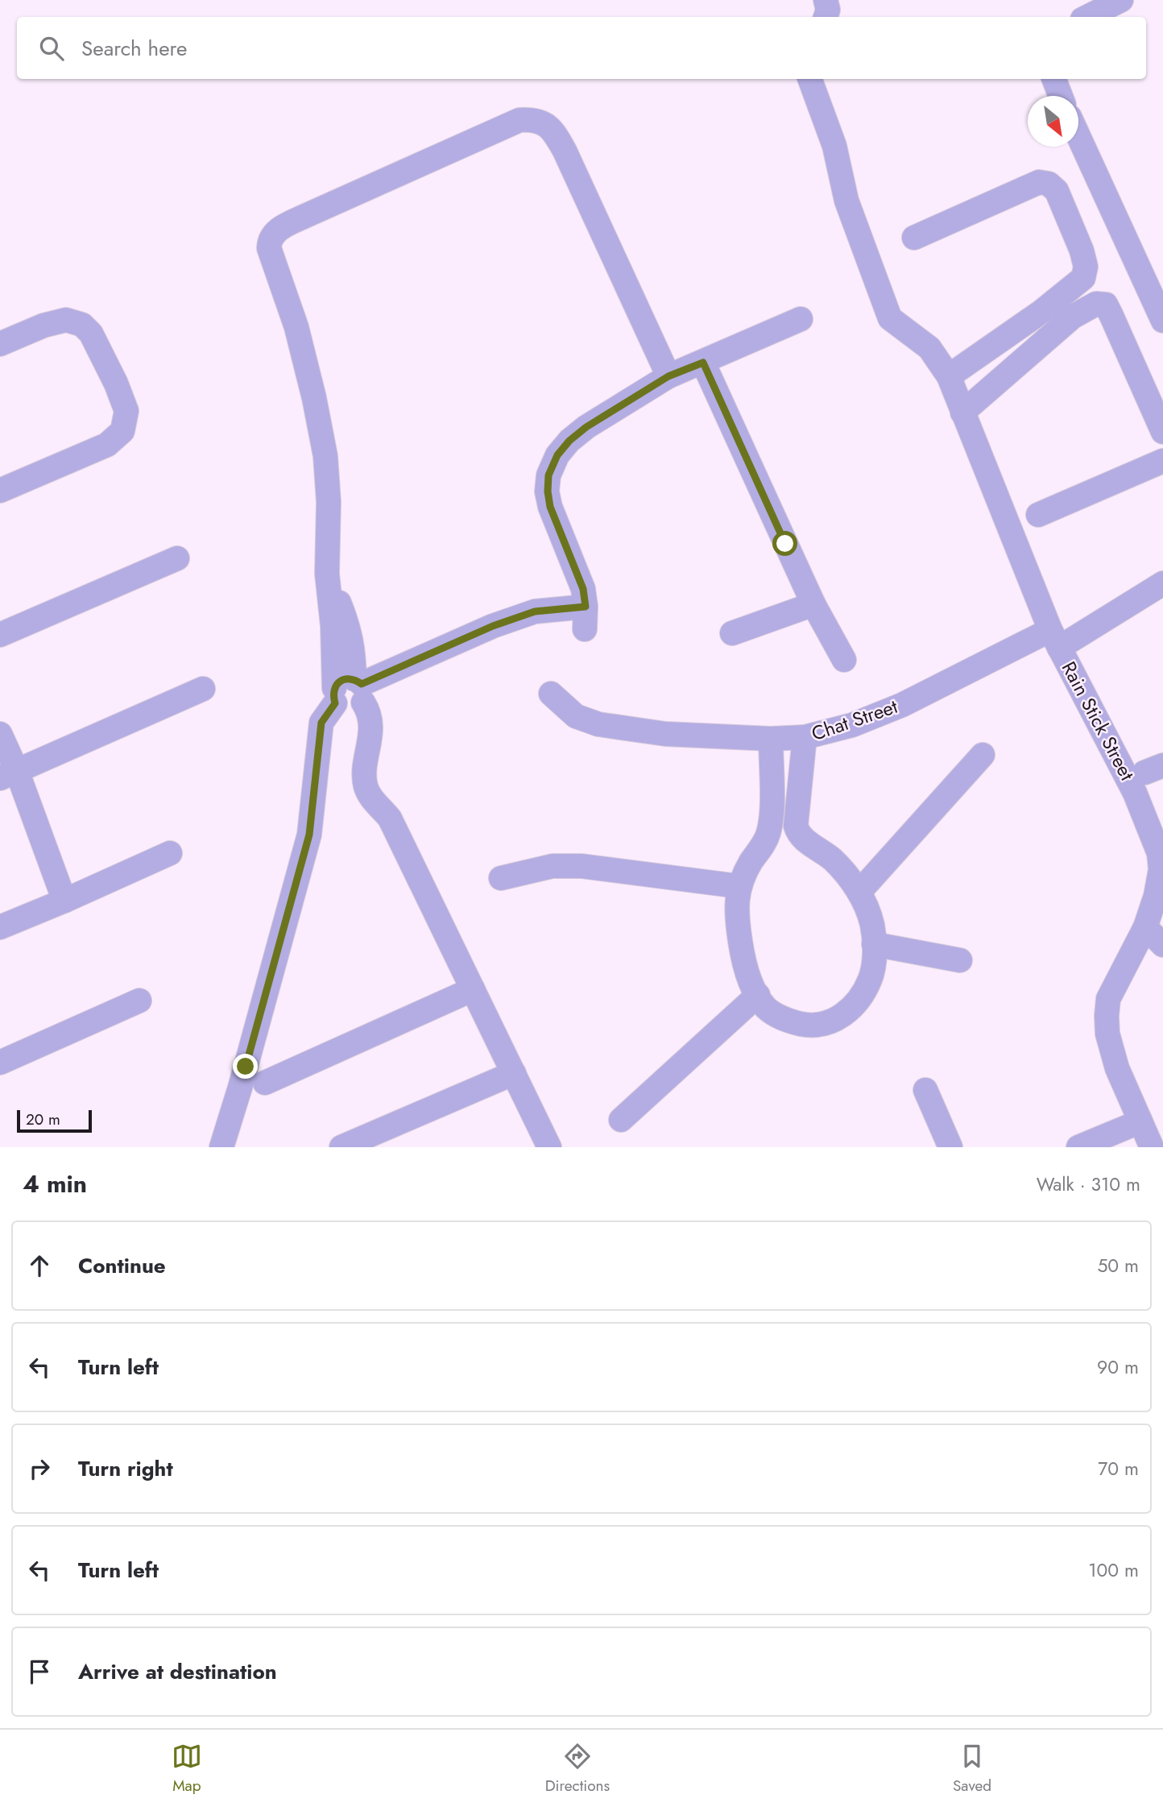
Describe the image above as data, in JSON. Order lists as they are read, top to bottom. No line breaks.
{"streets":{"street":["Chat Street","Rain Stick Street"]},"crossings":[["Chat Street","Rain Stick Street"]],"scale_bar":"20 m","north":"bottom right","page":{"search":"Search here","scale":"20 m","heading":["4 min","Walk · 310 m"],"list":[["Continue","50 m"],["Turn left","90 m"],["Turn right","70 m"],["Turn left","100 m"],"Arrive at destination"],"nav":["Map","Directions","Saved"]}}
